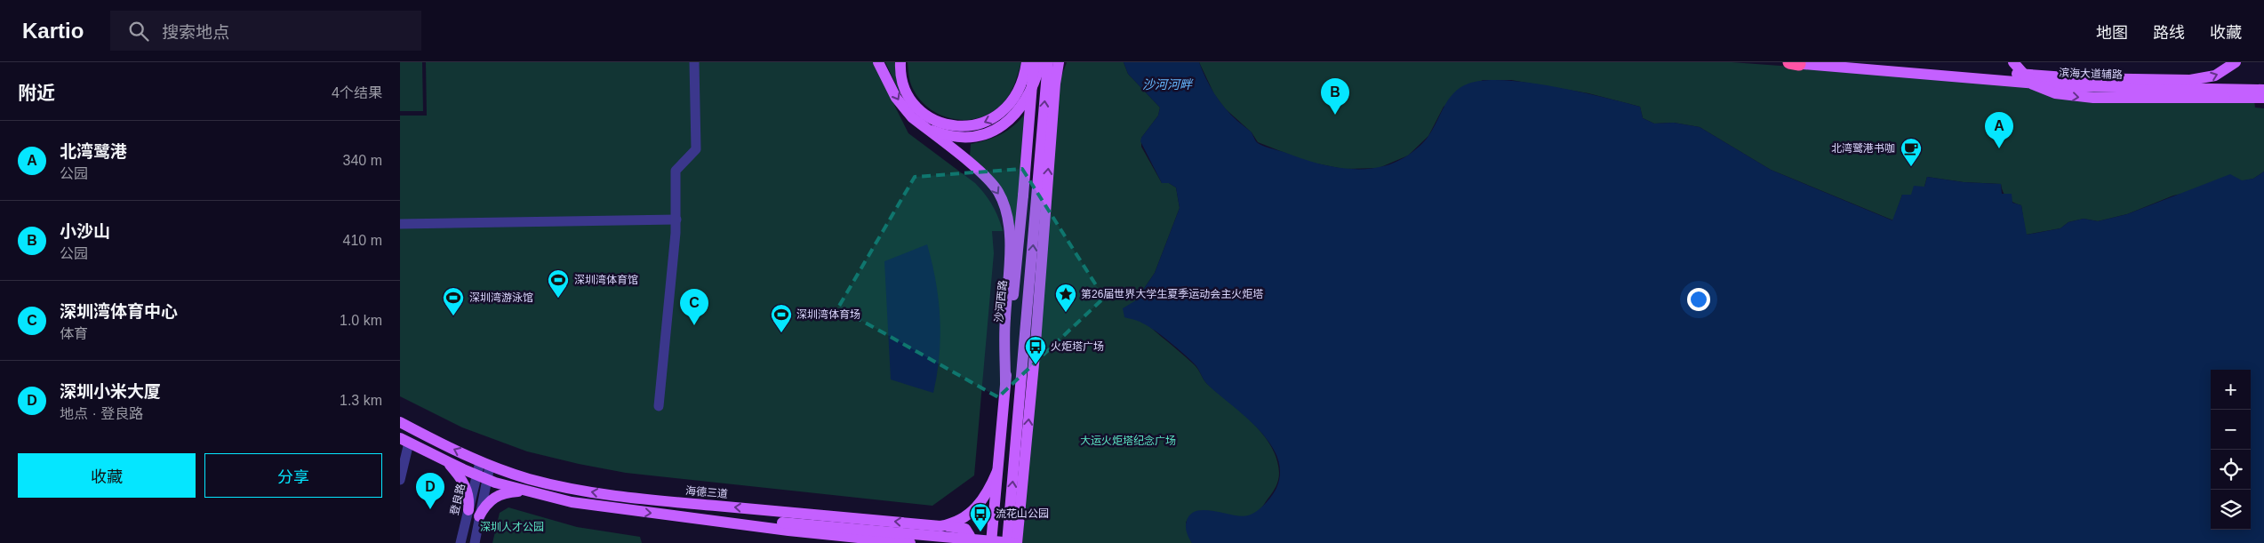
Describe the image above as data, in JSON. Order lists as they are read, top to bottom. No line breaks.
{"streets":{"main road":["滨海大道辅路","沙河西路","海德三道"],"street":["登良路"]},"crossings":[["沙河西路","海德三道"],["海德三道","登良路"]],"water":["沙河河畔"],"parks":["大运火炬塔纪念广场","深圳人才公园"],"places":{"cafe":["北湾鹭港书咖"],"sports":["深圳湾体育馆","深圳湾游泳馆","深圳湾体育场"],"place":["第26届世界大学生夏季运动会主火炬塔"],"bus stop":["火炬塔广场","流花山公园"]},"page":{"header":"Kartio","search":"搜索地点","nav":["地图","路线","收藏"],"heading":["附近","4个结果"],"pins":["B","A","C","D"],"list":[{"mark":"A","name":"北湾鹭港","note":"公园","value":"340 m"},{"mark":"B","name":"小沙山","note":"公园","value":"410 m"},{"mark":"C","name":"深圳湾体育中心","note":"体育","value":"1.0 km"},{"mark":"D","name":"深圳小米大厦","note":"地点 · 登良路","value":"1.3 km"}],"map_buttons":["+","−"],"buttons":["收藏","分享"]}}
